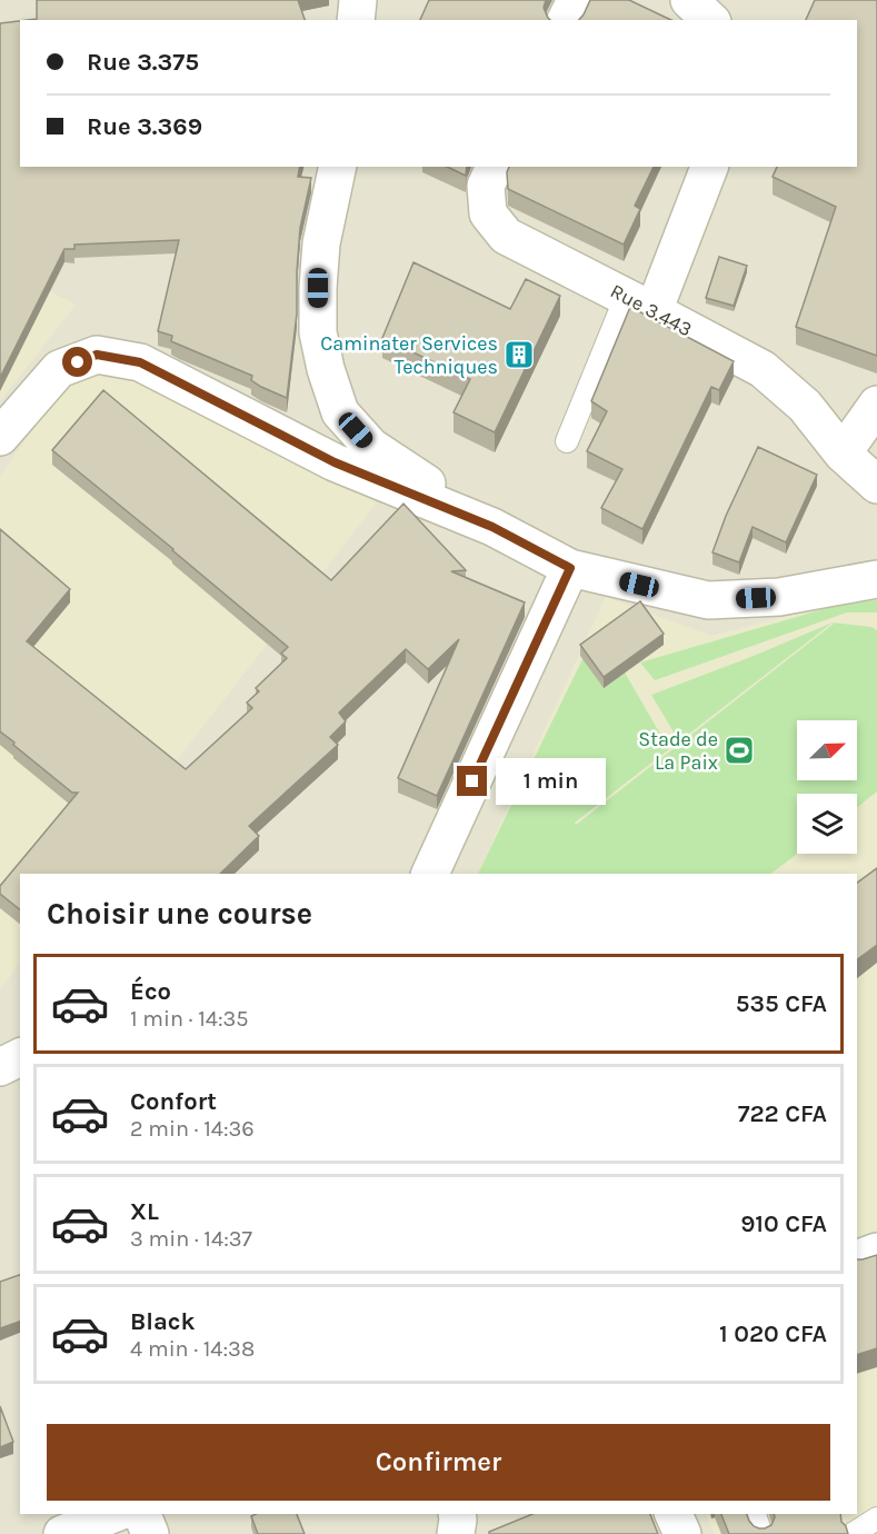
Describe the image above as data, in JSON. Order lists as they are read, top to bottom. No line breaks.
{"streets":{"street":["Rue 3.443"]},"places":{"building":["Caminater Services Techniques"],"sports":["Stade de La Paix"]},"north":"top right","page":{"banner":["Rue 3.375","Rue 3.369"],"bubble":"1 min","heading":"Choisir une course","list":[{"name":"Éco","note":"1 min · 14:35","value":"535 CFA"},{"name":"Confort","note":"2 min · 14:36","value":"722 CFA"},{"name":"XL","note":"3 min · 14:37","value":"910 CFA"},{"name":"Black","note":"4 min · 14:38","value":"1 020 CFA"}],"buttons":"Confirmer"}}
